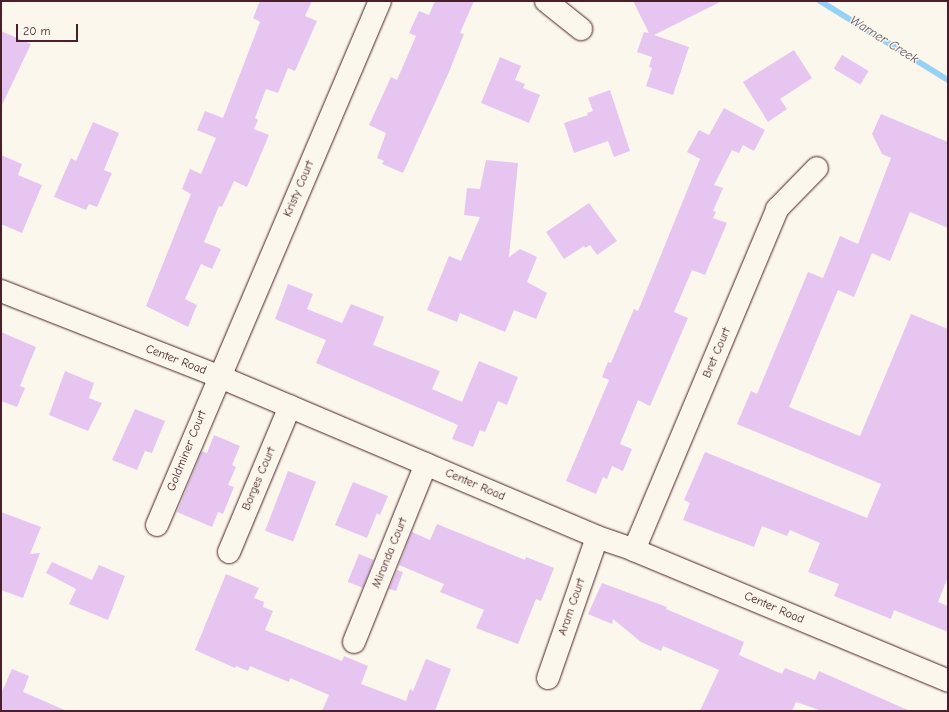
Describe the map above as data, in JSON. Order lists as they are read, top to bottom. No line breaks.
{"streets":{"street":["Kristy Court","Bret Court","Center Road","Goldminer Court","Borges Court","Miranda Court","Aram Court"]},"crossings":[["Kristy Court","Center Road"],["Kristy Court","Goldminer Court"],["Bret Court","Center Road"],["Center Road","Goldminer Court"],["Center Road","Borges Court"],["Center Road","Miranda Court"],["Center Road","Aram Court"]],"water":["Warner Creek"],"scale_bar":"20 m"}
